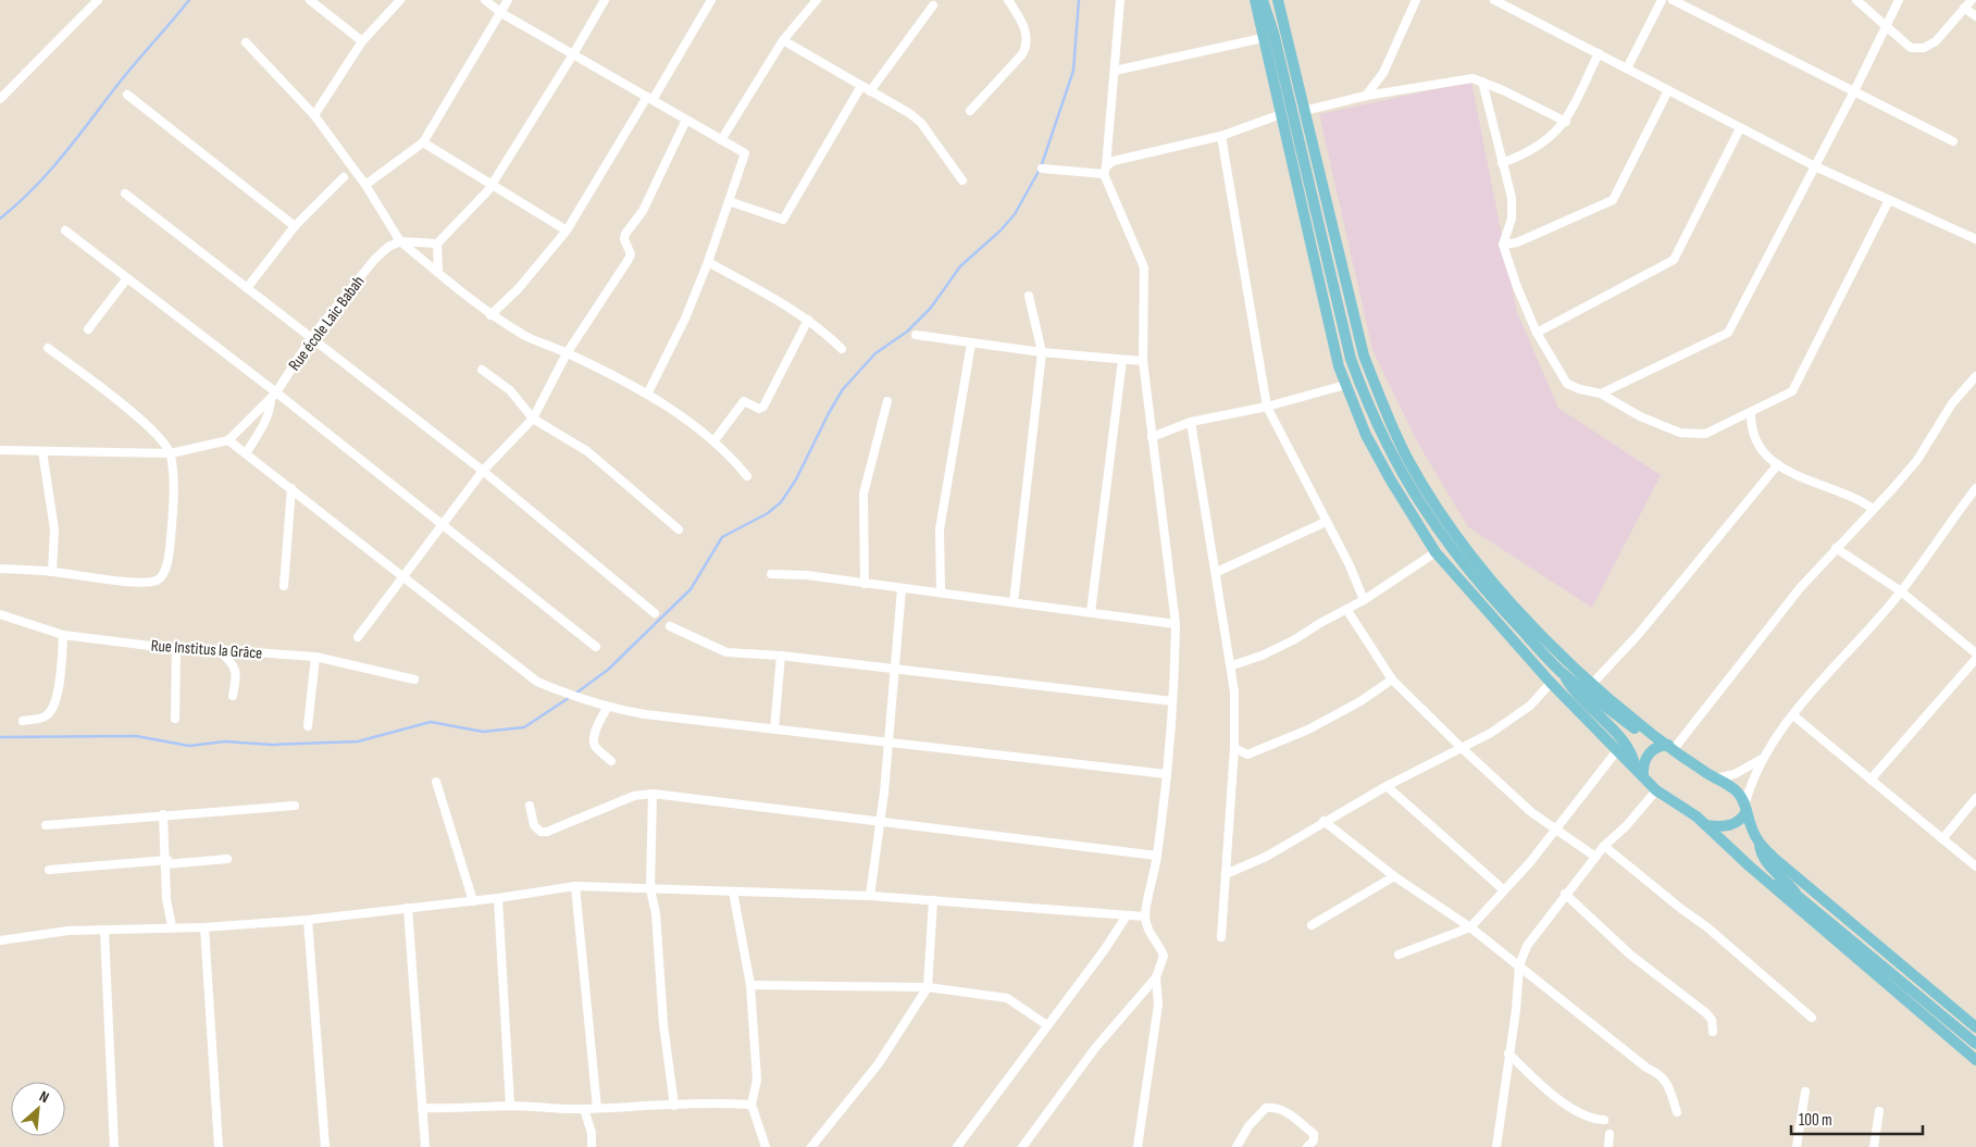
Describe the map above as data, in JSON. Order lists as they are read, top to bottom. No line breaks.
{"streets":{"street":["Rue école Laic Babah","Rue Institus la Grâce"]},"scale_bar":"100 m","north":"top right"}
